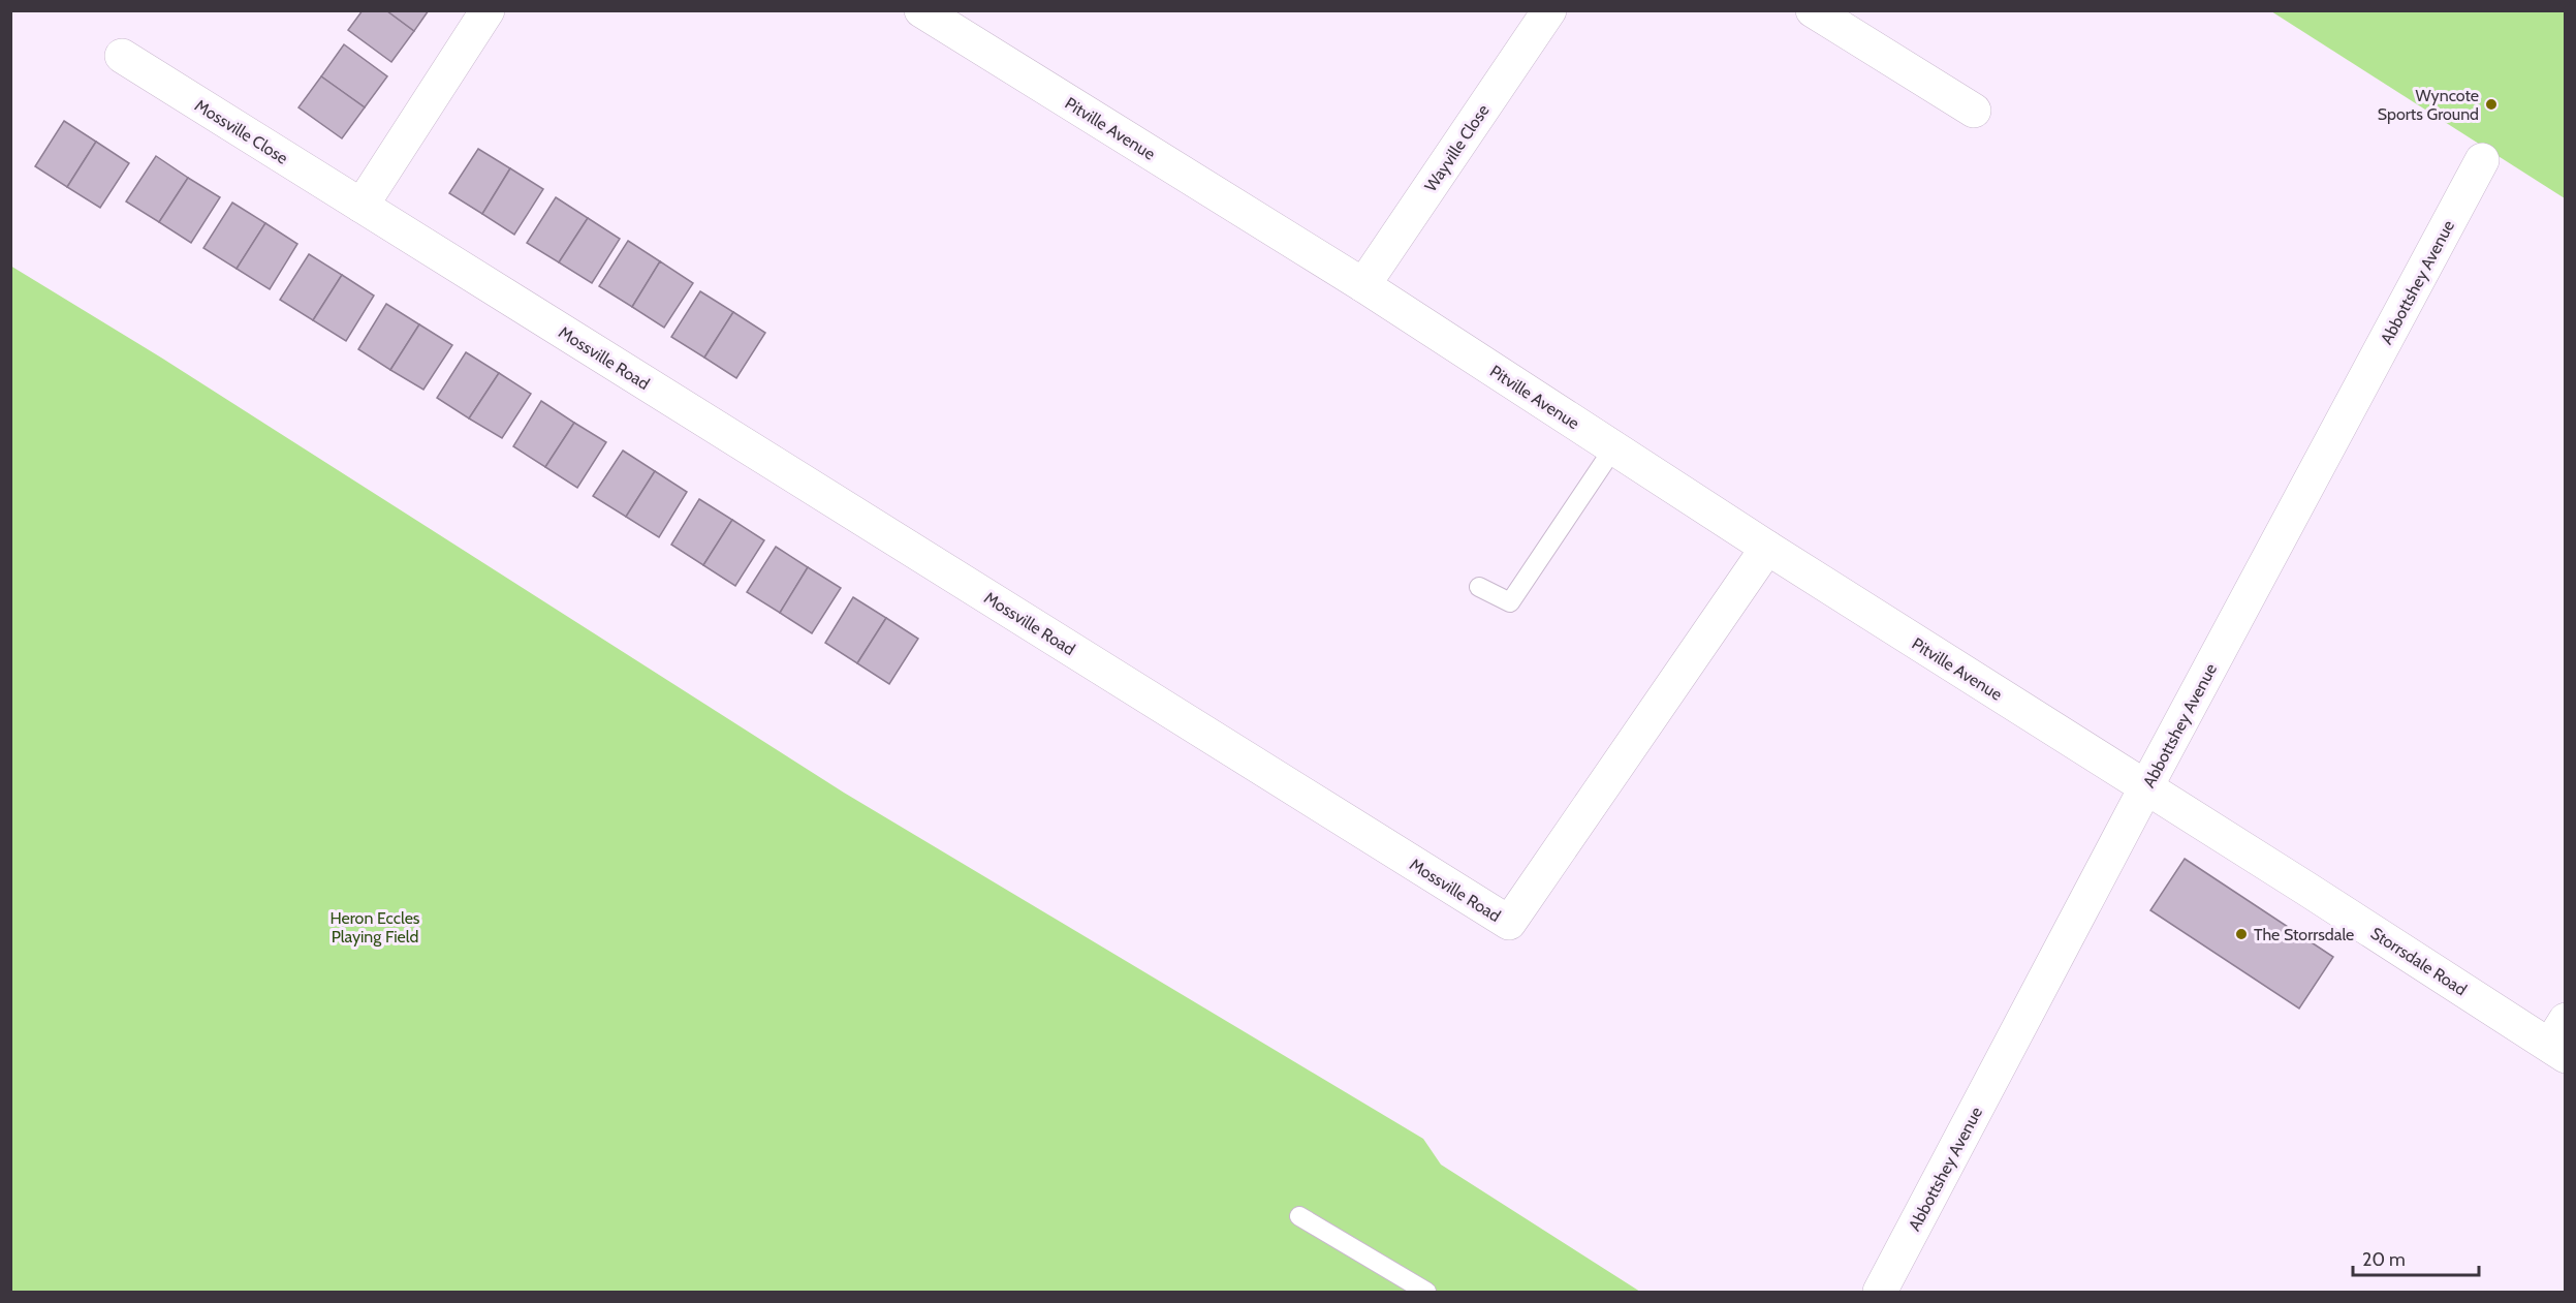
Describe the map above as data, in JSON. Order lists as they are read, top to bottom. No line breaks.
{"streets":{"street":["Pitville Avenue","Mossville Close","Wayville Close","Abbottshey Avenue","Mossville Road","Storrsdale Road"]},"crossings":[["Pitville Avenue","Wayville Close"],["Pitville Avenue","Abbottshey Avenue"],["Pitville Avenue","Mossville Road"],["Pitville Avenue","Storrsdale Road"],["Mossville Close","Mossville Road"],["Abbottshey Avenue","Storrsdale Road"]],"parks":["Heron Eccles Playing Field"],"places":["Wyncote Sports Ground","The Storrsdale"],"scale_bar":"20 m"}
